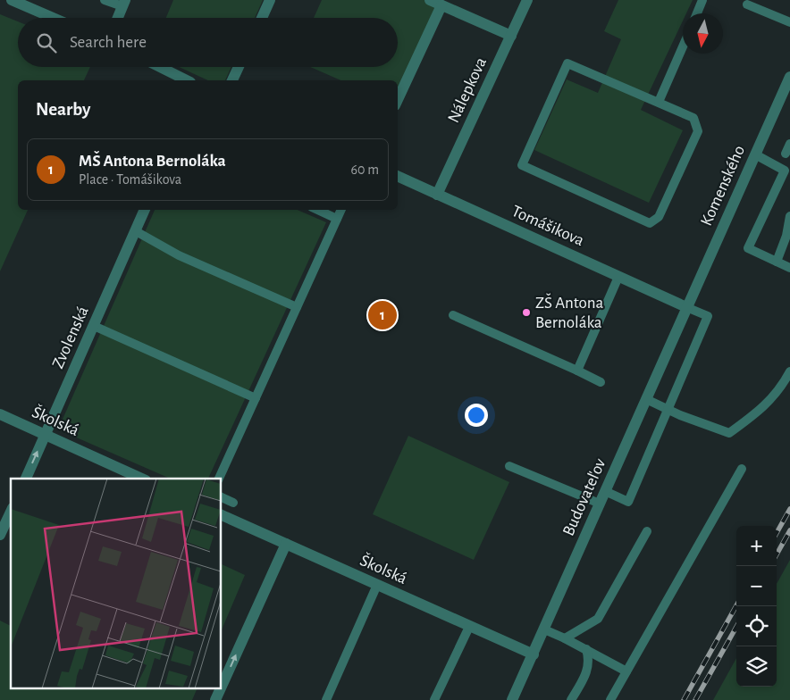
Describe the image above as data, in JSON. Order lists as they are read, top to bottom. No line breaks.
{"streets":{"street":["Nálepkova","Komenského","Tomášikova","Zvolenská","Školská","Budovateľov"]},"crossings":[["Nálepkova","Tomášikova"],["Komenského","Tomášikova"],["Komenského","Budovateľov"],["Tomášikova","Budovateľov"],["Zvolenská","Školská"],["Školská","Budovateľov"]],"places":["ZŠ Antona Bernoláka"],"north":"bottom","page":{"search":"Search here","heading":"Nearby","list":[{"mark":"1","name":"MŠ Antona Bernoláka","note":"Place · Tomášikova","value":"60 m"}],"pins":"1","map_buttons":["+","−"]}}
